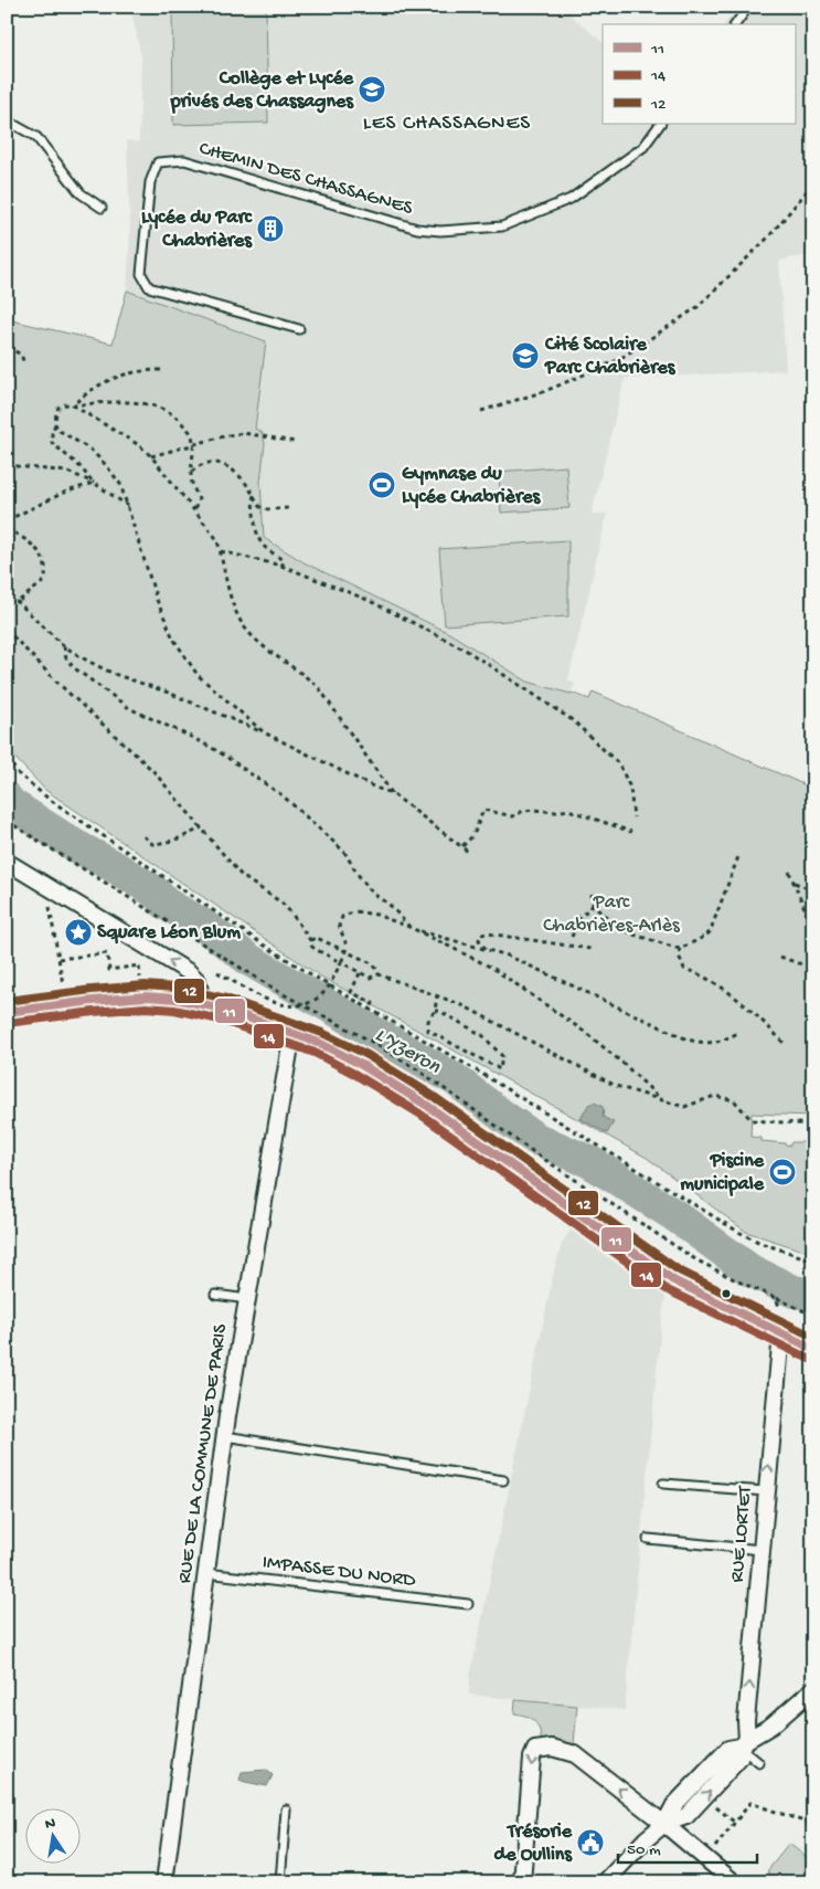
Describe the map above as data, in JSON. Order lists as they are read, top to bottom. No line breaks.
{"streets":{"street":["RUE DE LA COMMUNE DE PARIS","RUE LORTET"],"lane":["CHEMIN DES CHASSAGNES","IMPASSE DU NORD"]},"crossings":[["RUE DE LA COMMUNE DE PARIS","IMPASSE DU NORD"]],"one_way":["RUE LORTET"],"districts":["LES CHASSAGNES"],"water":["L'Yzeron"],"parks":["Parc Chabrières-Arlès"],"places":{"school or university":["Collège et Lycée privés des Chassagnes","Cité Scolaire Parc Chabrières"],"building":["Lycée du Parc Chabrières"],"sports":["Gymnase du Lycée Chabrières","Piscine municipale"],"place":["Square Léon Blum"],"public building":["Trésorie de Oullins"]},"lines":["transit line 12","transit line 11","transit line 14"],"legend":["11","14","12"],"scale_bar":"50 m","north":"top"}
